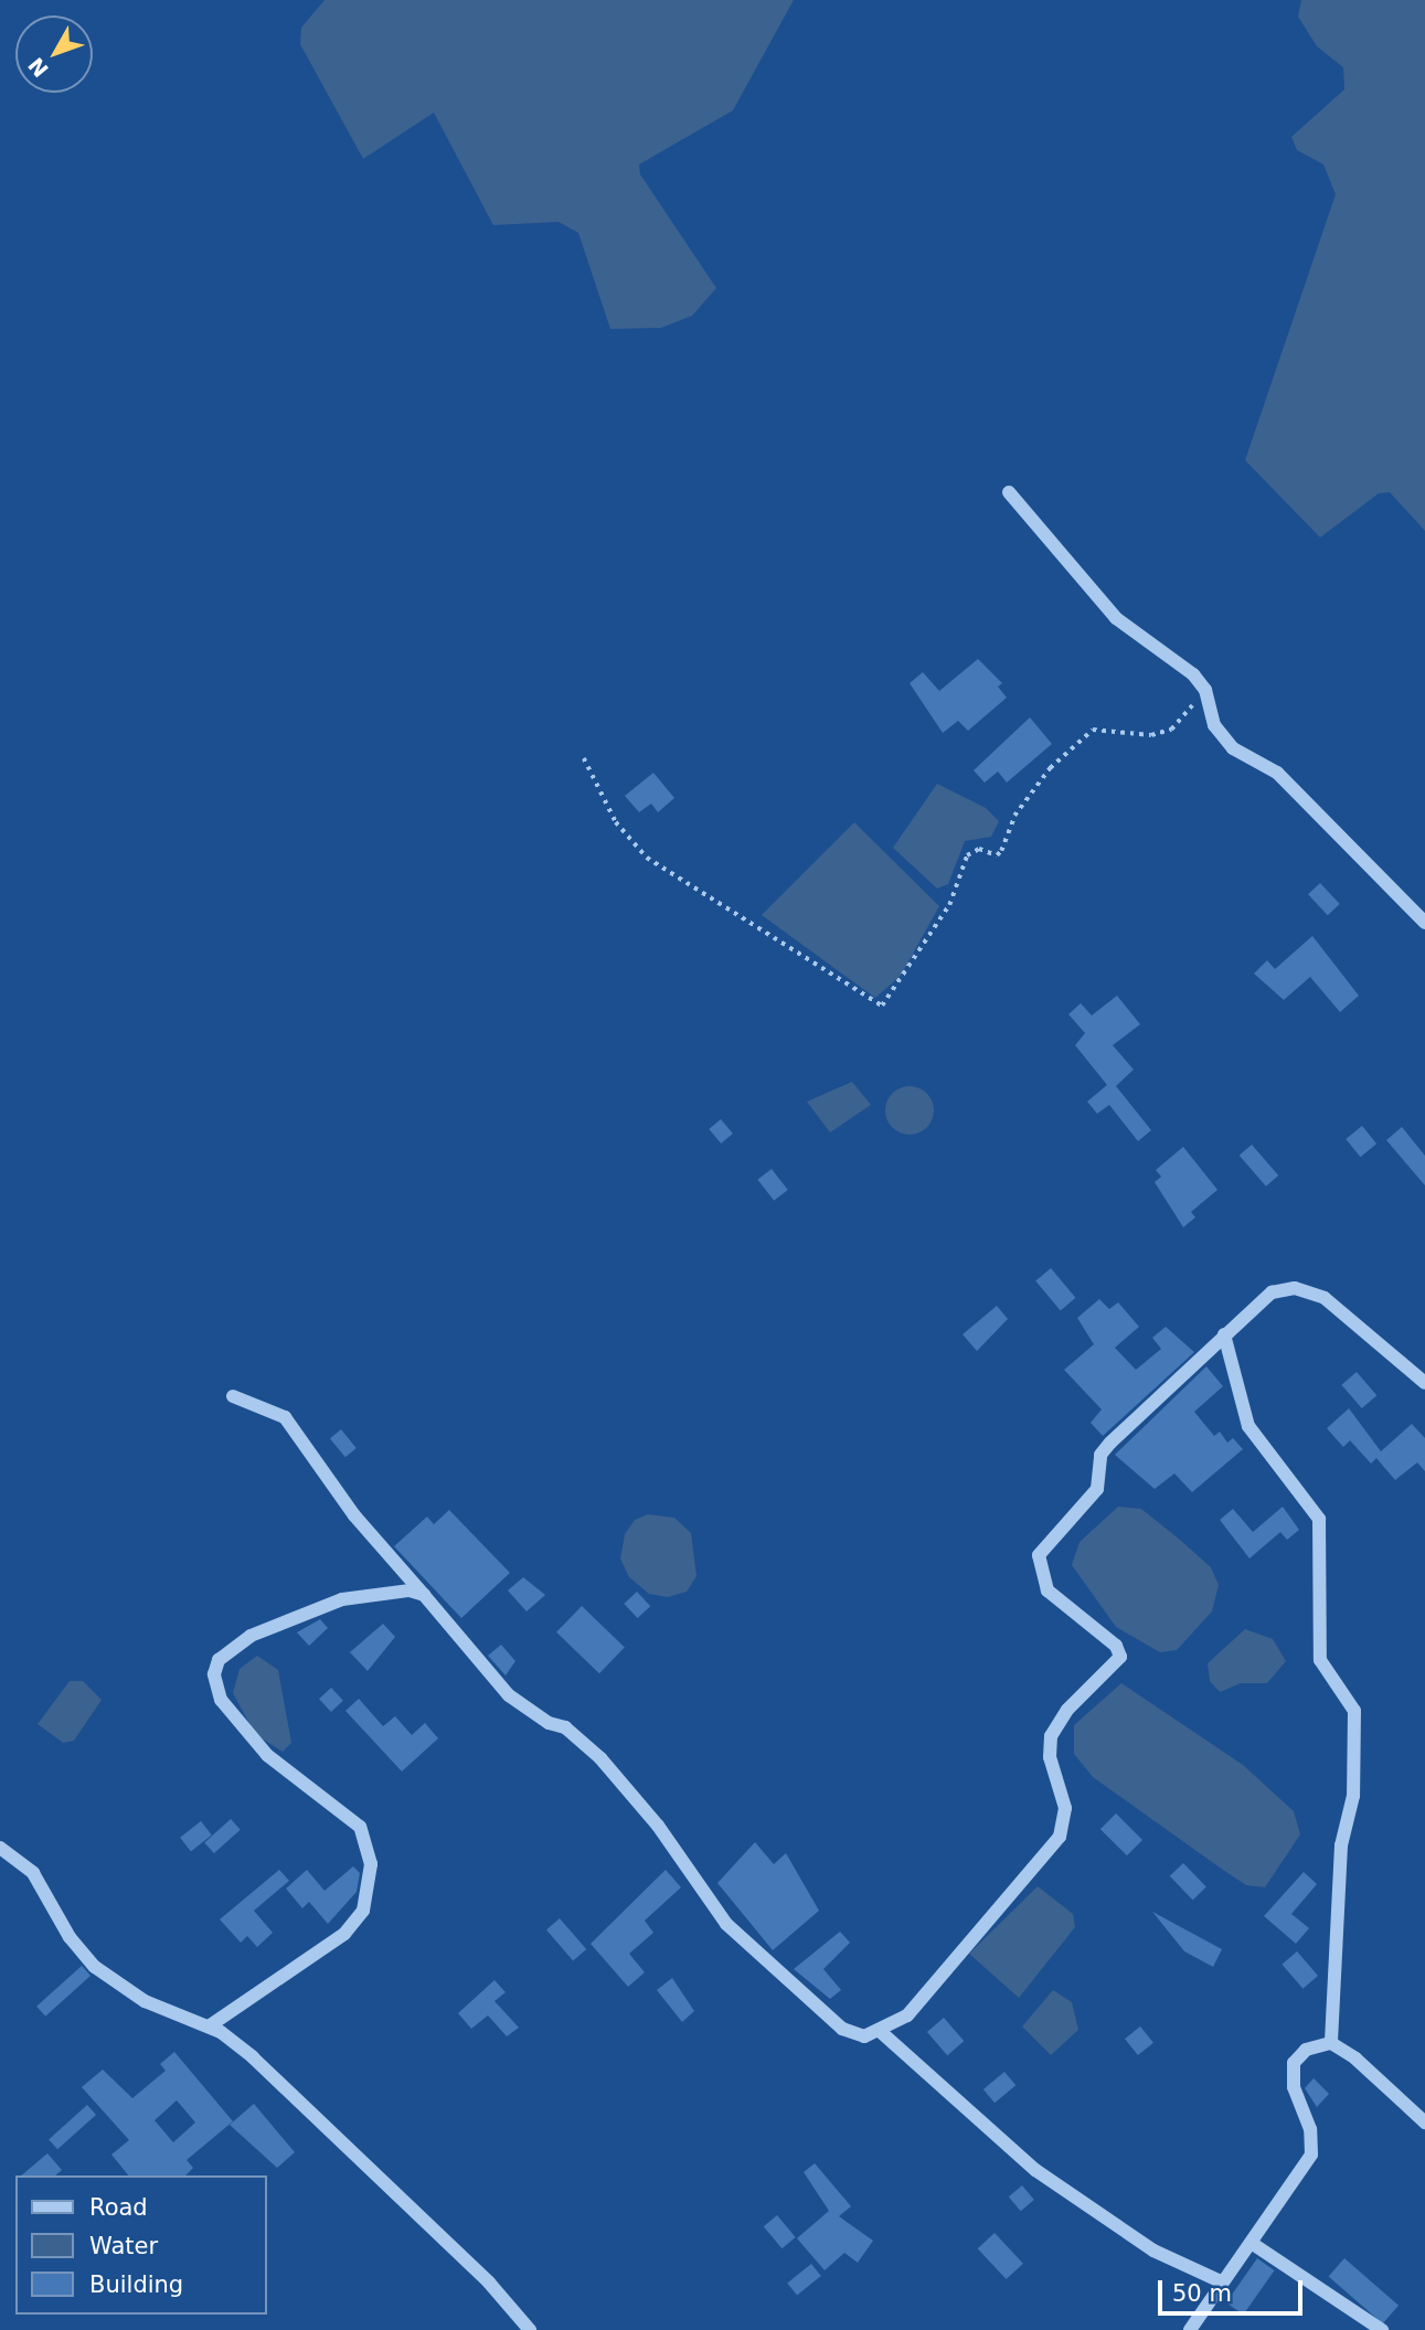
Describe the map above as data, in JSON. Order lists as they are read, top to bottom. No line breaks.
{"legend":["Road","Water","Building"],"scale_bar":"50 m","north":"bottom left"}
